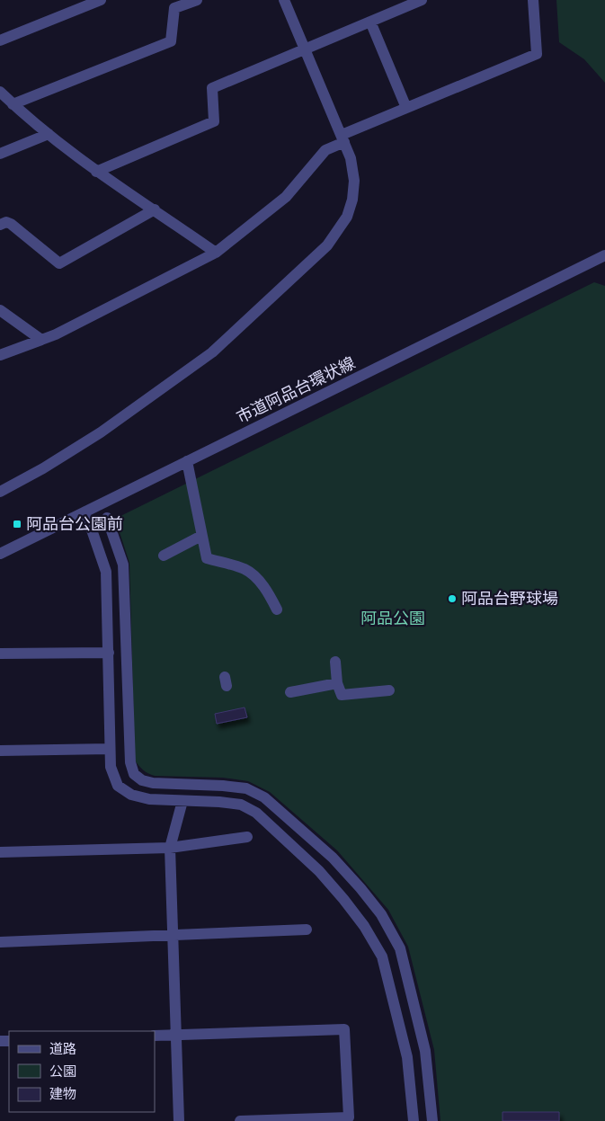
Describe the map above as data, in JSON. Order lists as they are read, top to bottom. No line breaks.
{"streets":{"street":["市道阿品台環状線"]},"parks":["阿品公園"],"places":{"transit":["阿品台公園前"],"other":["阿品台野球場"]},"legend":["道路","公園","建物"]}
